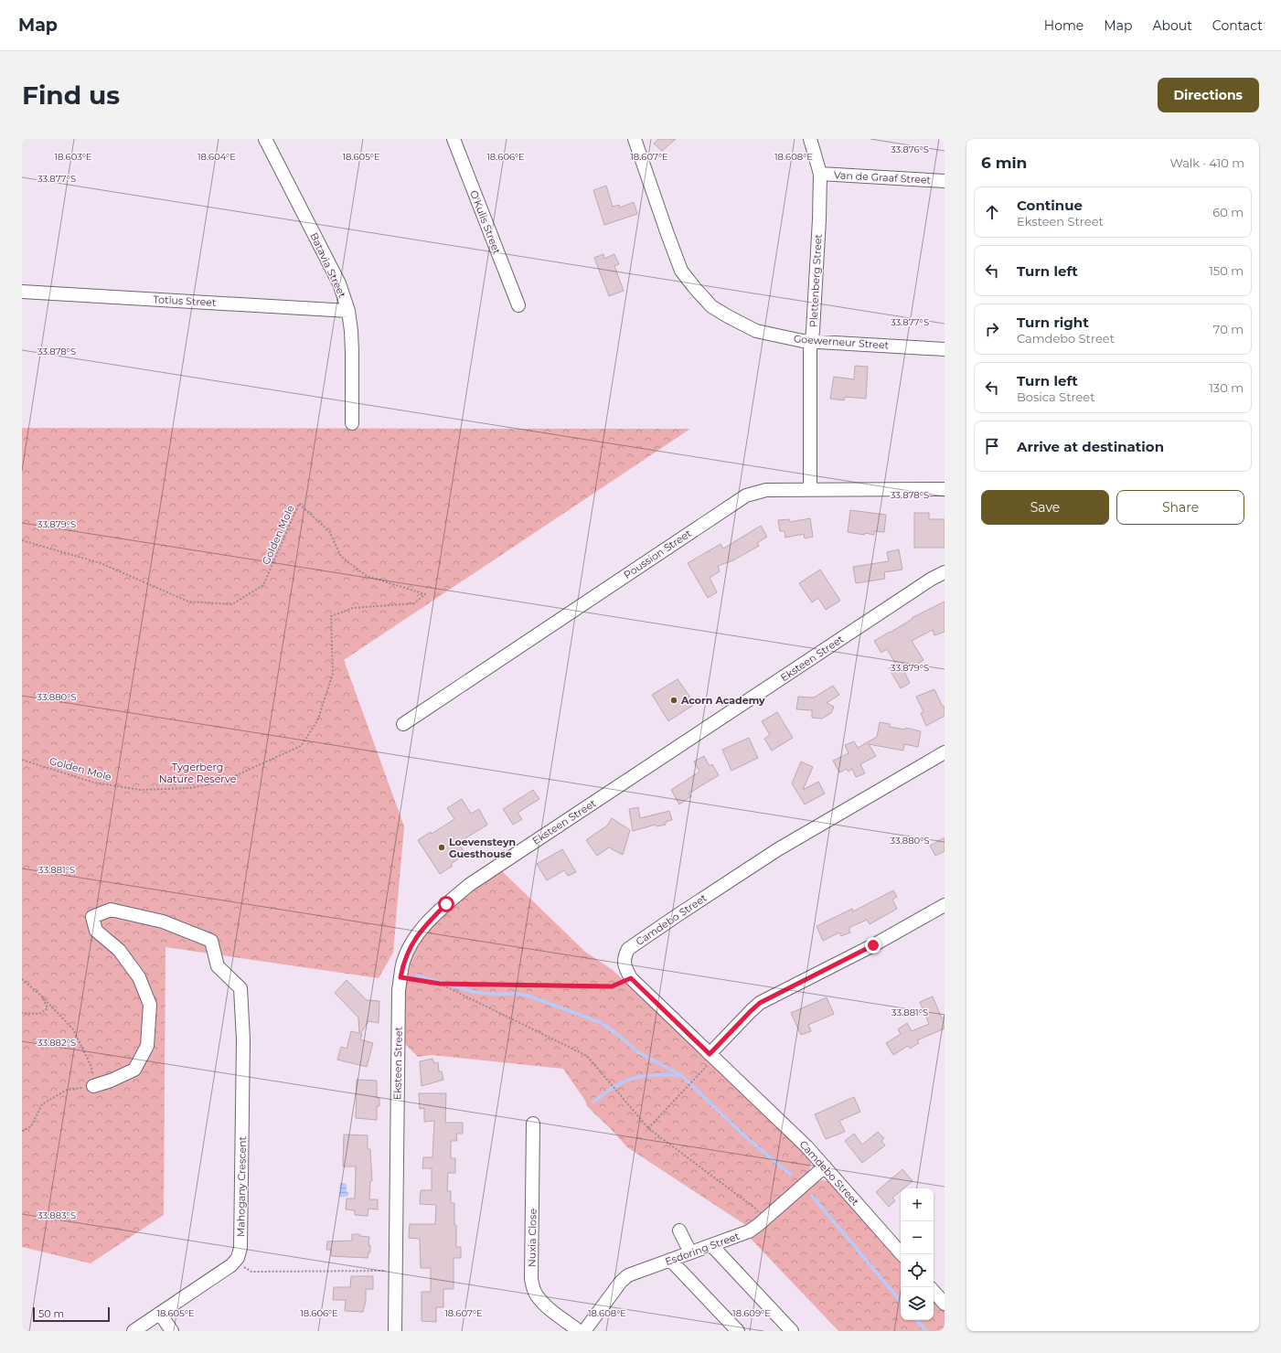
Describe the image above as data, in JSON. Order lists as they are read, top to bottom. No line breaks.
{"streets":{"street":["Van de Graaf Street","O'Kulis Street","Batavia Street","Plettenberg Street","Totius Street","Goewerneur Street","Poussion Street","Eksteen Street","Camdebo Street","Mahogany Crescent","Nuxia Close","Esdoring Street"],"path":["Golden Mole"]},"crossings":[["Van de Graaf Street","Plettenberg Street"],["Batavia Street","Totius Street"],["Plettenberg Street","Goewerneur Street"],["Plettenberg Street","Poussion Street"],["Camdebo Street","Esdoring Street"]],"parks":["Tygerberg Nature Reserve"],"places":["Acorn Academy","Loevensteyn Guesthouse"],"scale_bar":"50 m","page":{"header":"Map","nav":["Home","Map","About","Contact"],"buttons":["Directions",["Save","Share"]],"title":"Find us","heading":["6 min","Walk · 410 m"],"list":[["Continue","Eksteen Street","60 m"],["Turn left","150 m"],["Turn right","Camdebo Street","70 m"],["Turn left","Bosica Street","130 m"],"Arrive at destination"],"map_buttons":["+","−"],"scale":"50 m"},"coordinates":["33.876°S","18.603°E","18.604°E","18.605°E","18.606°E","18.607°E","18.608°E","33.877°S","33.878°S","33.879°S","33.880°S","33.881°S","33.882°S","33.883°S","18.609°E"]}
